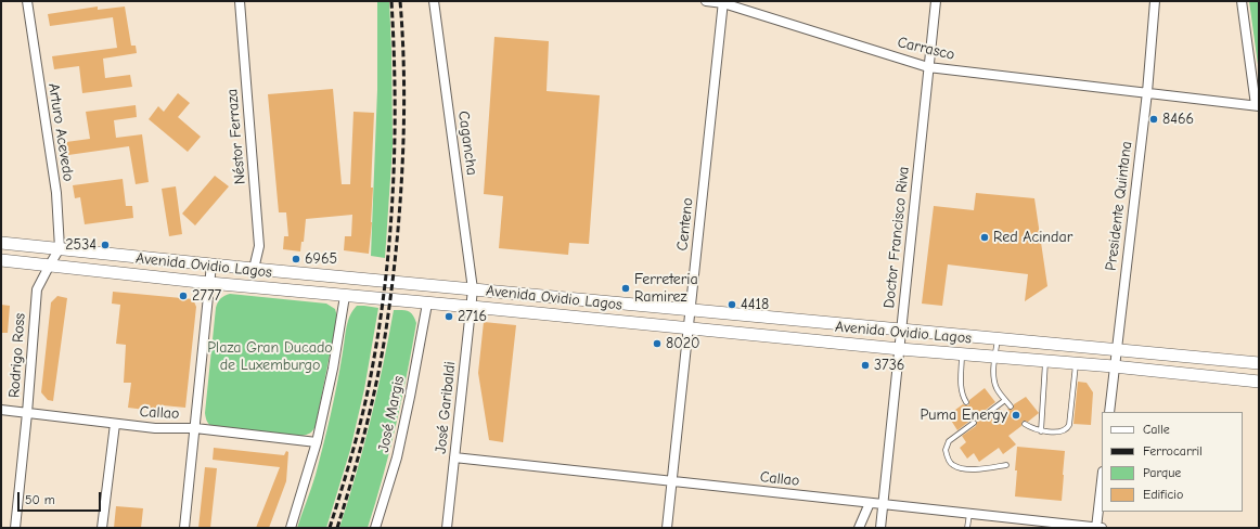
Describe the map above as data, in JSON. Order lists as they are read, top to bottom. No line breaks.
{"streets":{"main road":["Avenida Ovidio Lagos"],"street":["Carrasco","Arturo Acevedo","Néstor Ferraza","Cagancha","Presidente Quintana","Centeno","Doctor Francisco Riva","Rodrigo Ross","José Garibaldi","Callao","José Margis"]},"crossings":[["Carrasco","Presidente Quintana"],["Carrasco","Centeno"],["Carrasco","Doctor Francisco Riva"],["Arturo Acevedo","Avenida Ovidio Lagos"],["Néstor Ferraza","Avenida Ovidio Lagos"],["Cagancha","Avenida Ovidio Lagos"],["Cagancha","José Garibaldi"],["Presidente Quintana","Avenida Ovidio Lagos"],["Centeno","Avenida Ovidio Lagos"],["Centeno","Callao"],["Doctor Francisco Riva","Avenida Ovidio Lagos"],["Doctor Francisco Riva","Callao"],["Avenida Ovidio Lagos","Rodrigo Ross"],["Avenida Ovidio Lagos","José Garibaldi"],["Avenida Ovidio Lagos","José Margis"],["Rodrigo Ross","Callao"],["José Garibaldi","Callao"]],"parks":["Plaza Gran Ducado de Luxemburgo"],"places":["8466","Red Acindar","2534","6965","Ferreteria Ramirez","2777","4418","2716","8020","3736","Puma Energy"],"legend":["Calle","Ferrocarril","Parque","Edificio"],"scale_bar":"50 m"}
